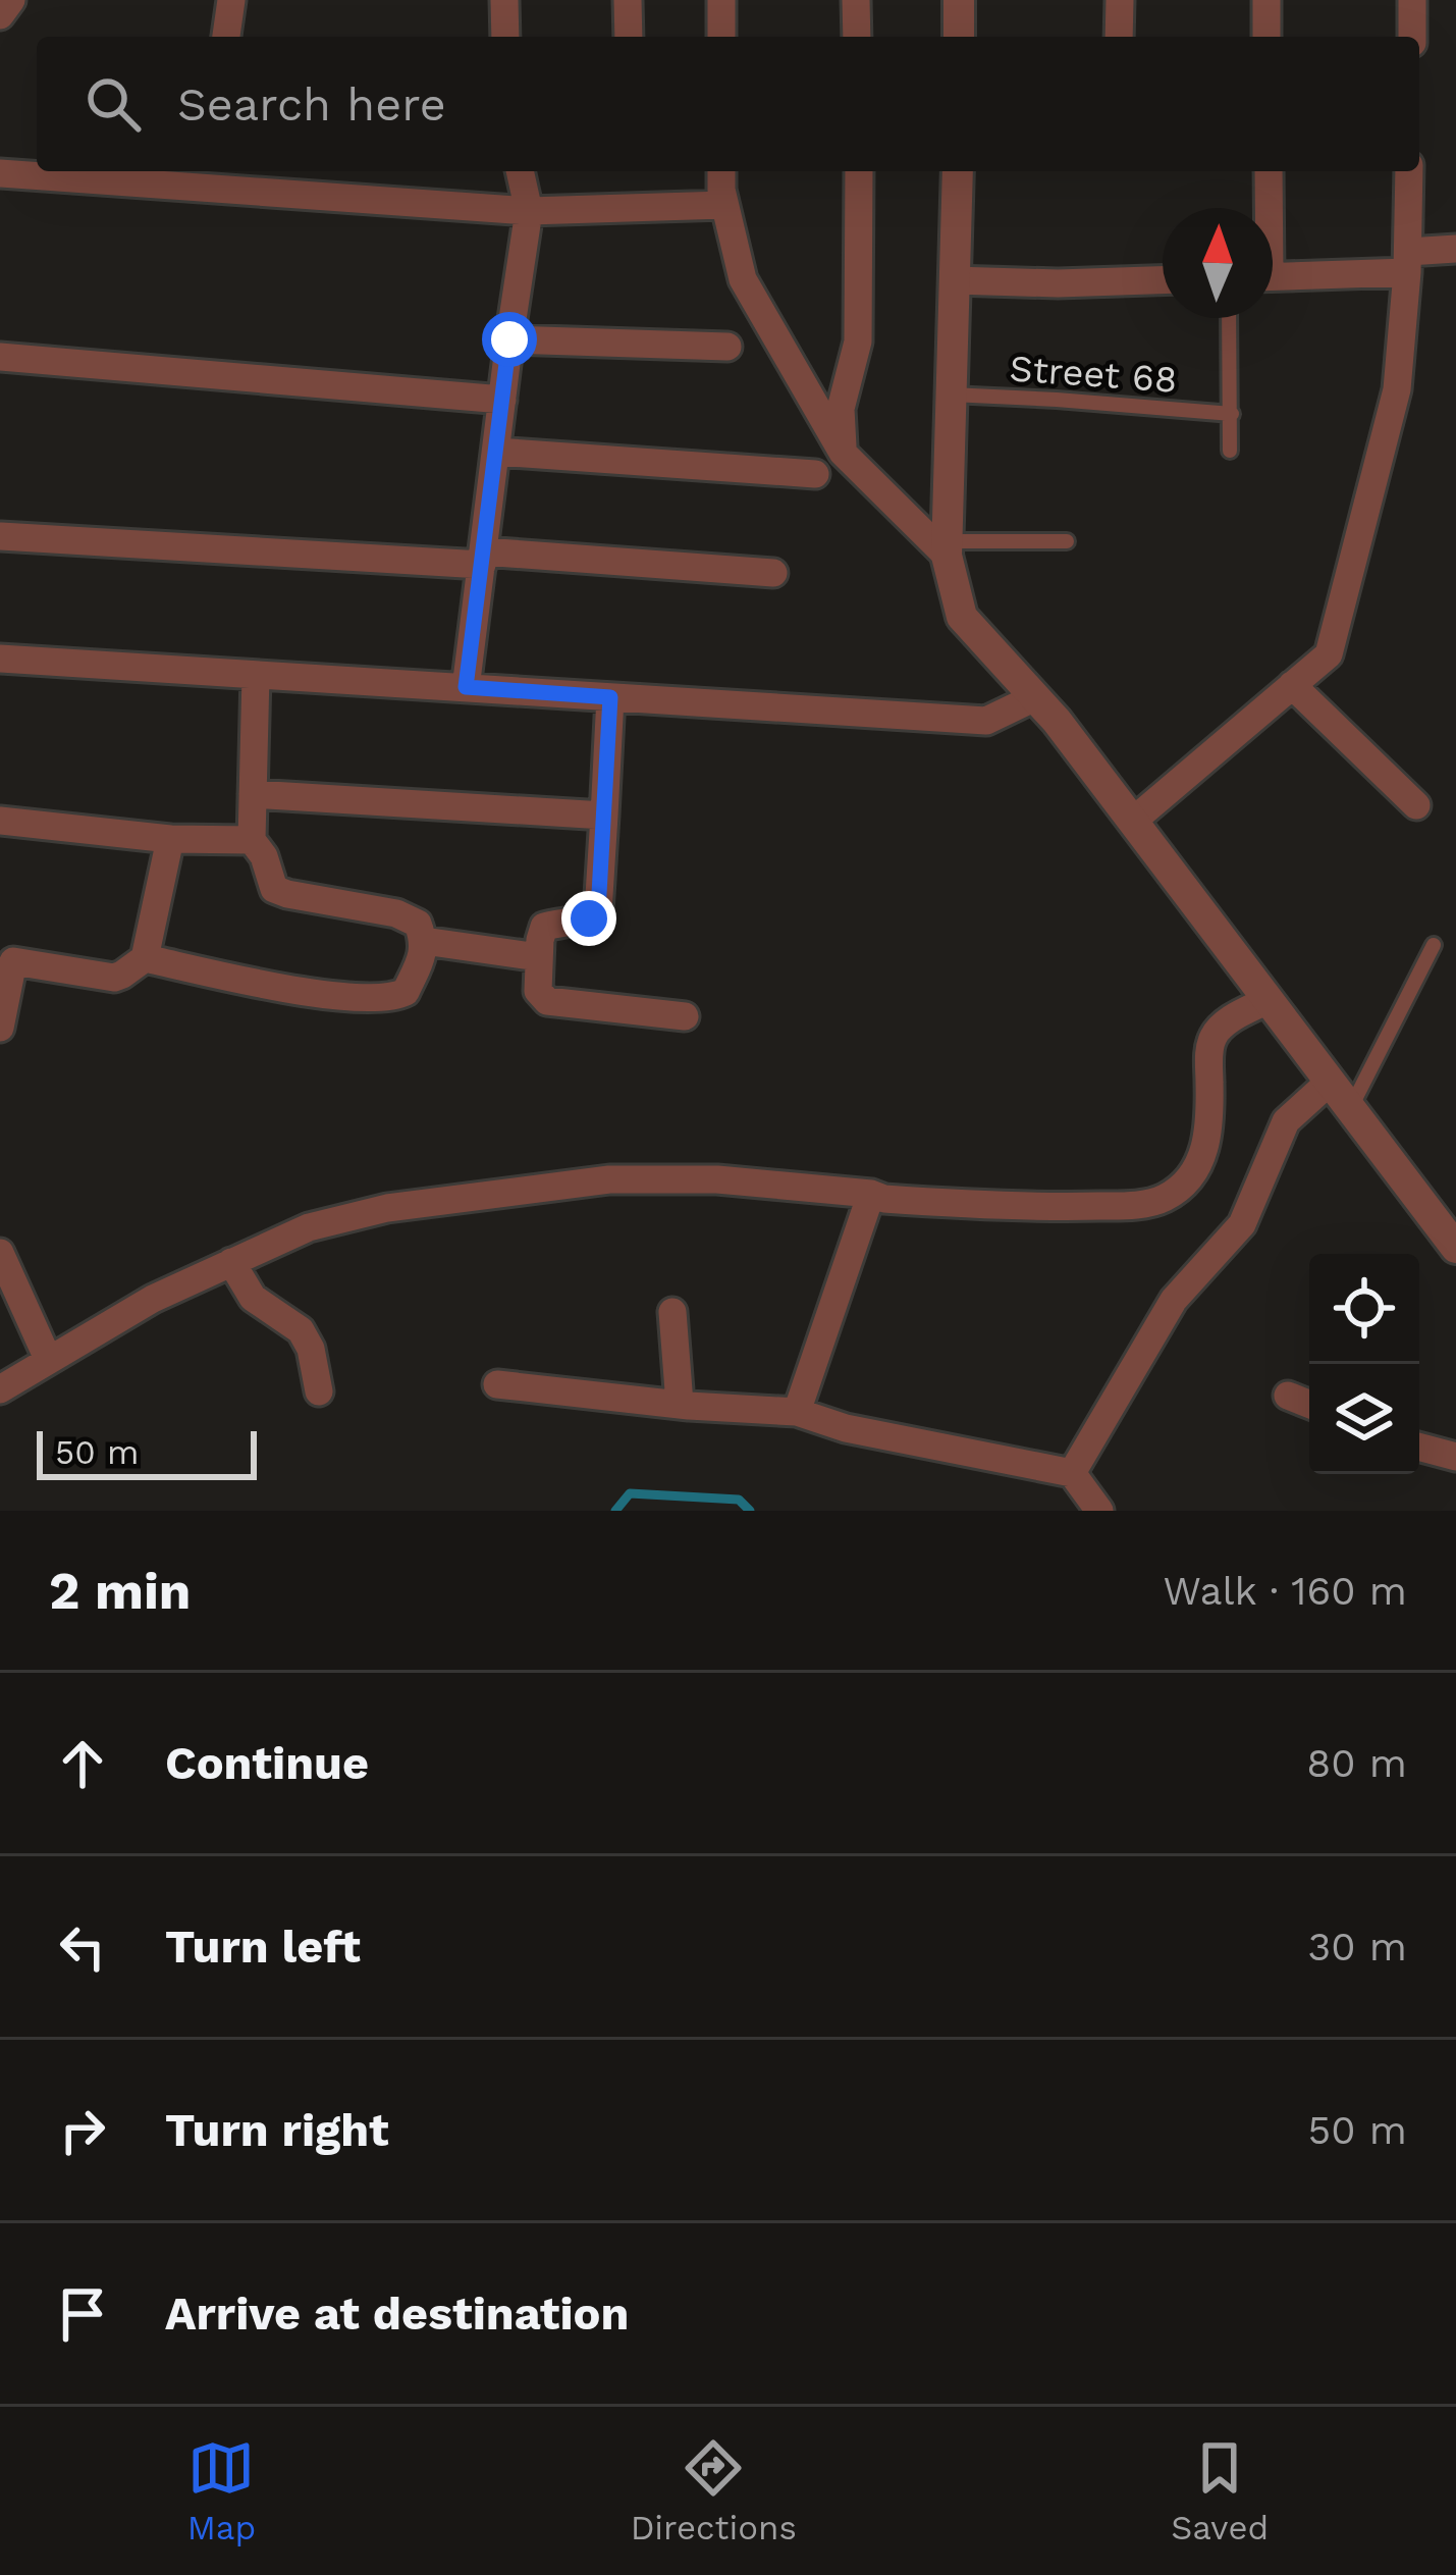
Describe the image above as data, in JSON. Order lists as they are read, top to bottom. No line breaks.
{"streets":{"lane":["Street 68"]},"scale_bar":"50 m","north":"top","page":{"search":"Search here","scale":"50 m","heading":["2 min","Walk · 160 m"],"list":[["Continue","80 m"],["Turn left","30 m"],["Turn right","50 m"],"Arrive at destination"],"nav":["Map","Directions","Saved"]}}
